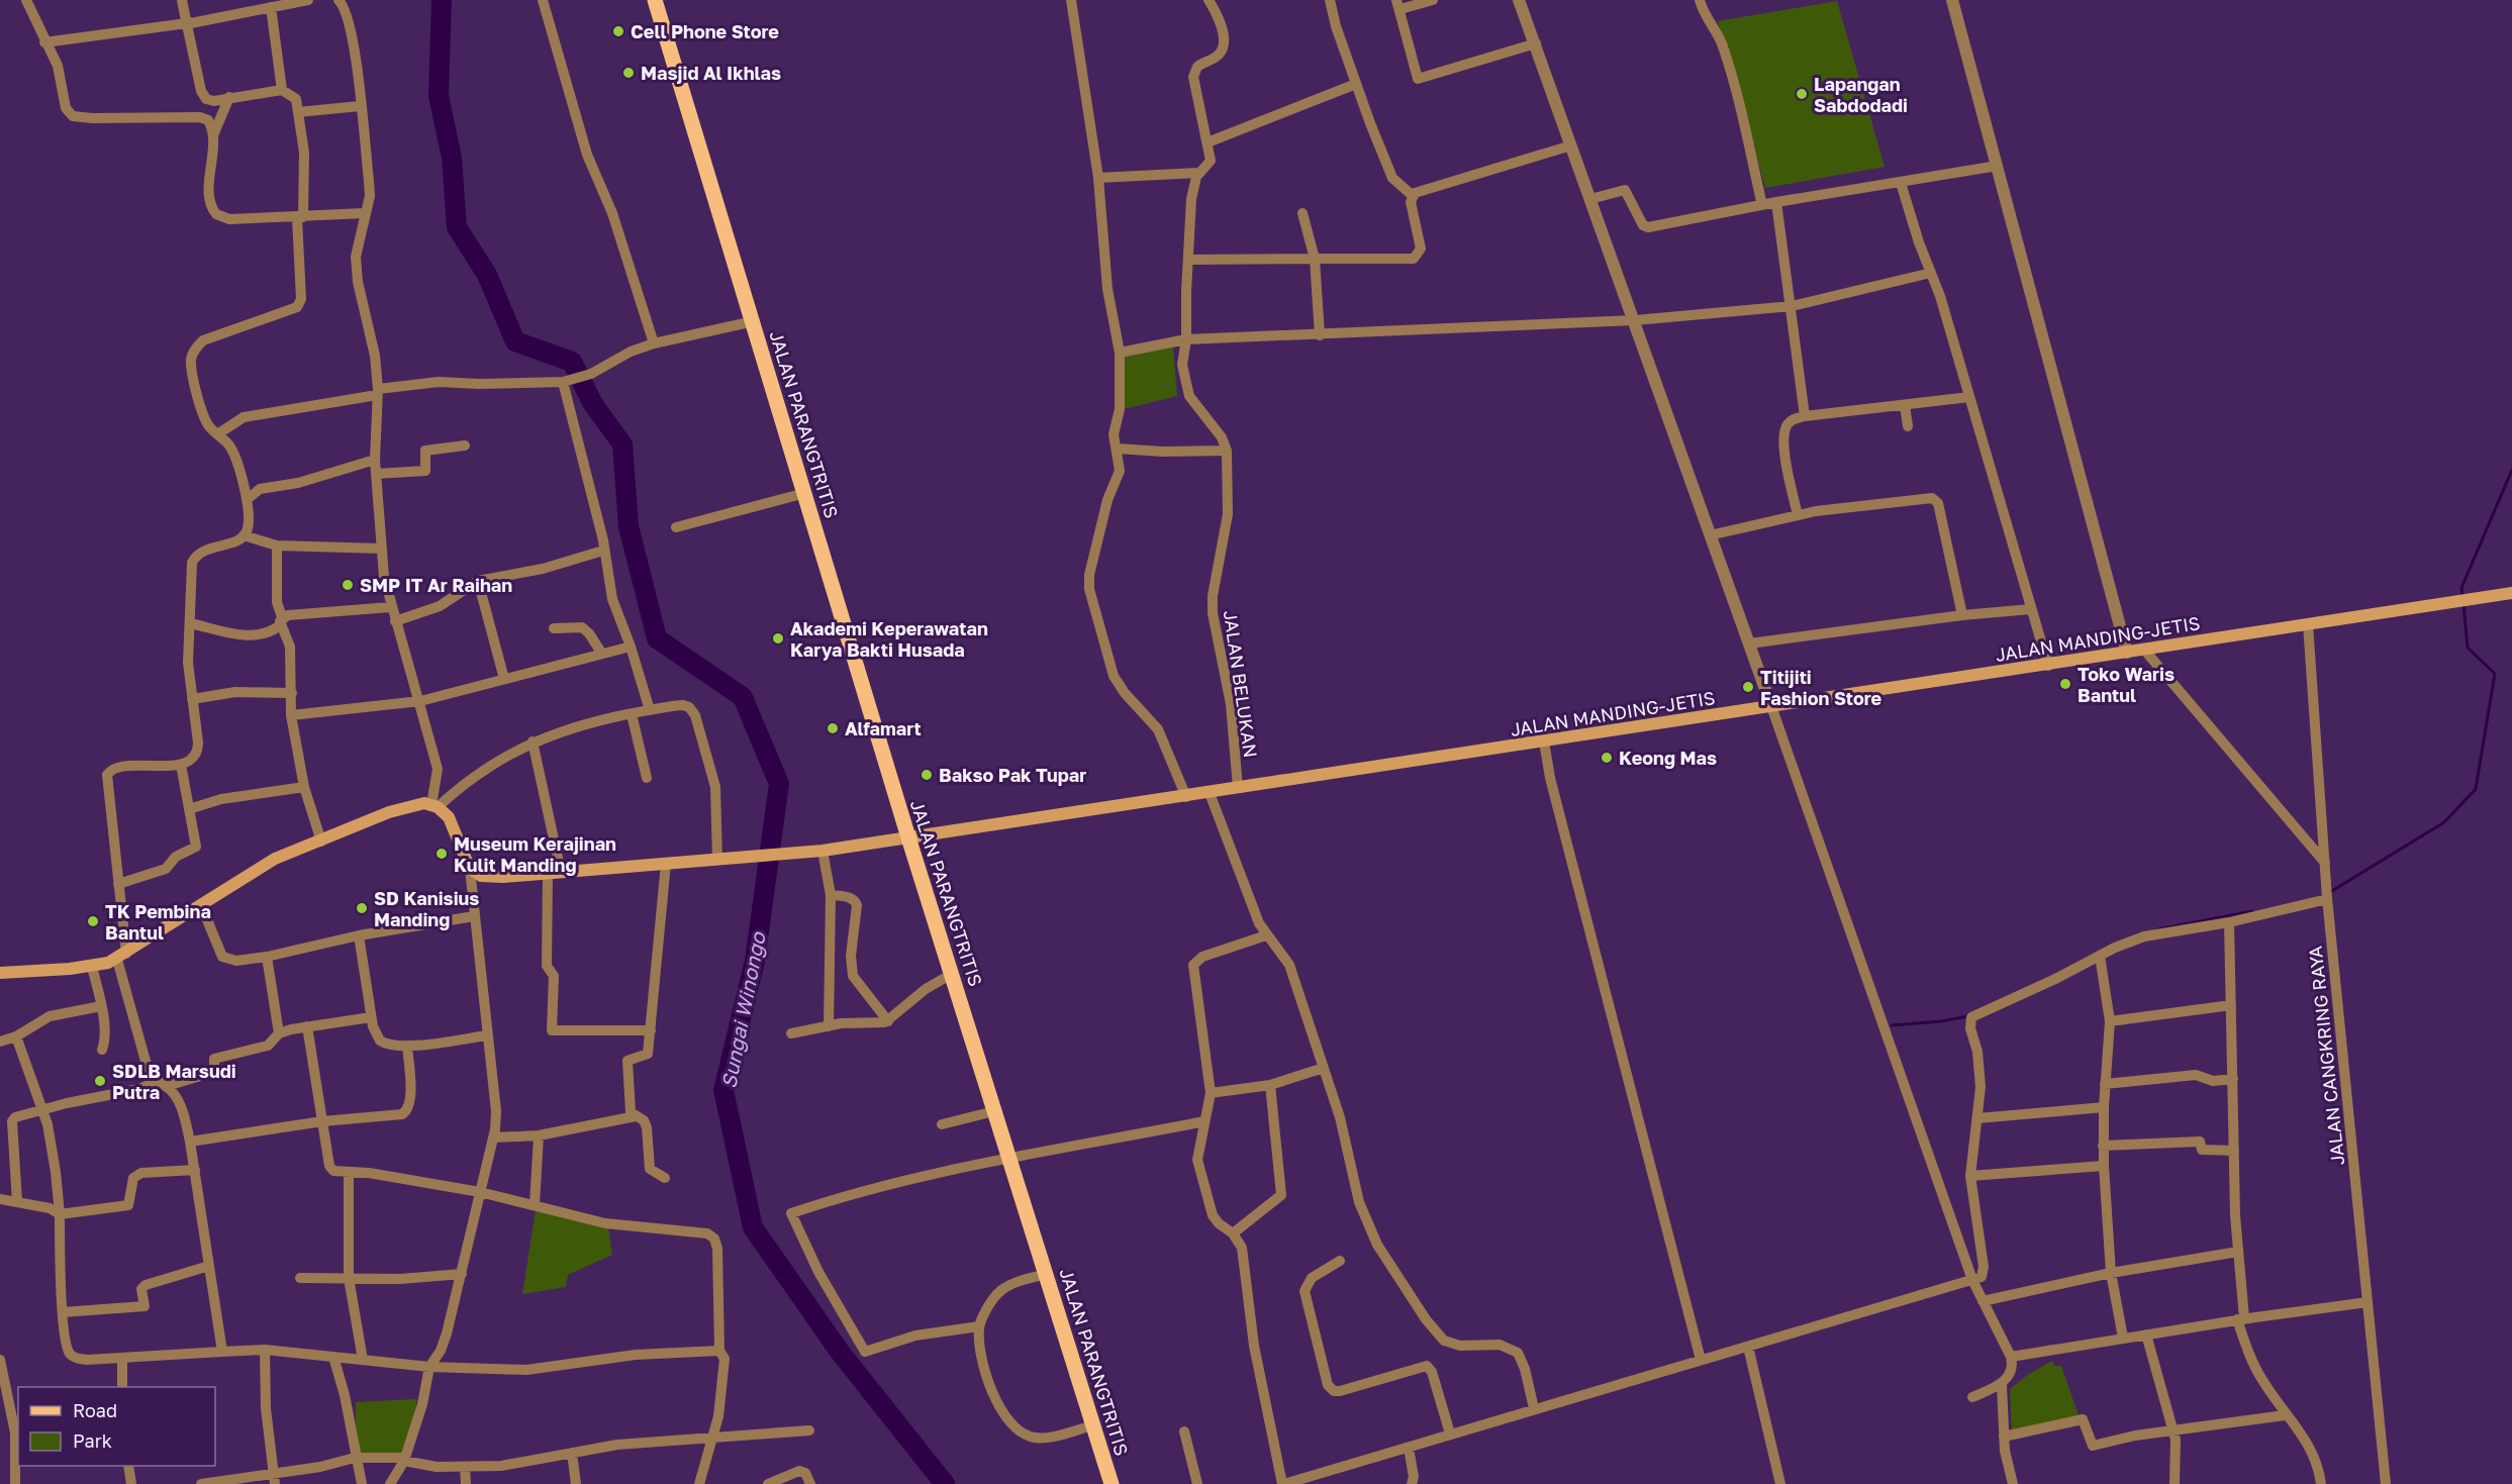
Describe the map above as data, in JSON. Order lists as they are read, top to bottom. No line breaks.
{"streets":{"main road":["JALAN PARANGTRITIS","JALAN MANDING-JETIS"],"street":["JALAN BELUKAN","JALAN CANGKRING RAYA"]},"crossings":[["JALAN PARANGTRITIS","JALAN MANDING-JETIS"],["JALAN MANDING-JETIS","JALAN BELUKAN"],["JALAN MANDING-JETIS","JALAN CANGKRING RAYA"]],"water":["Sungai Winongo"],"places":["Cell Phone Store","Masjid Al Ikhlas","Lapangan Sabdodadi","SMP IT Ar Raihan","Akademi Keperawatan Karya Bakti Husada","Toko Waris Bantul","Titijiti Fashion Store","Alfamart","Keong Mas","Bakso Pak Tupar","Museum Kerajinan Kulit Manding","SD Kanisius Manding","TK Pembina Bantul","SDLB Marsudi Putra"],"legend":["Road","Park"]}
